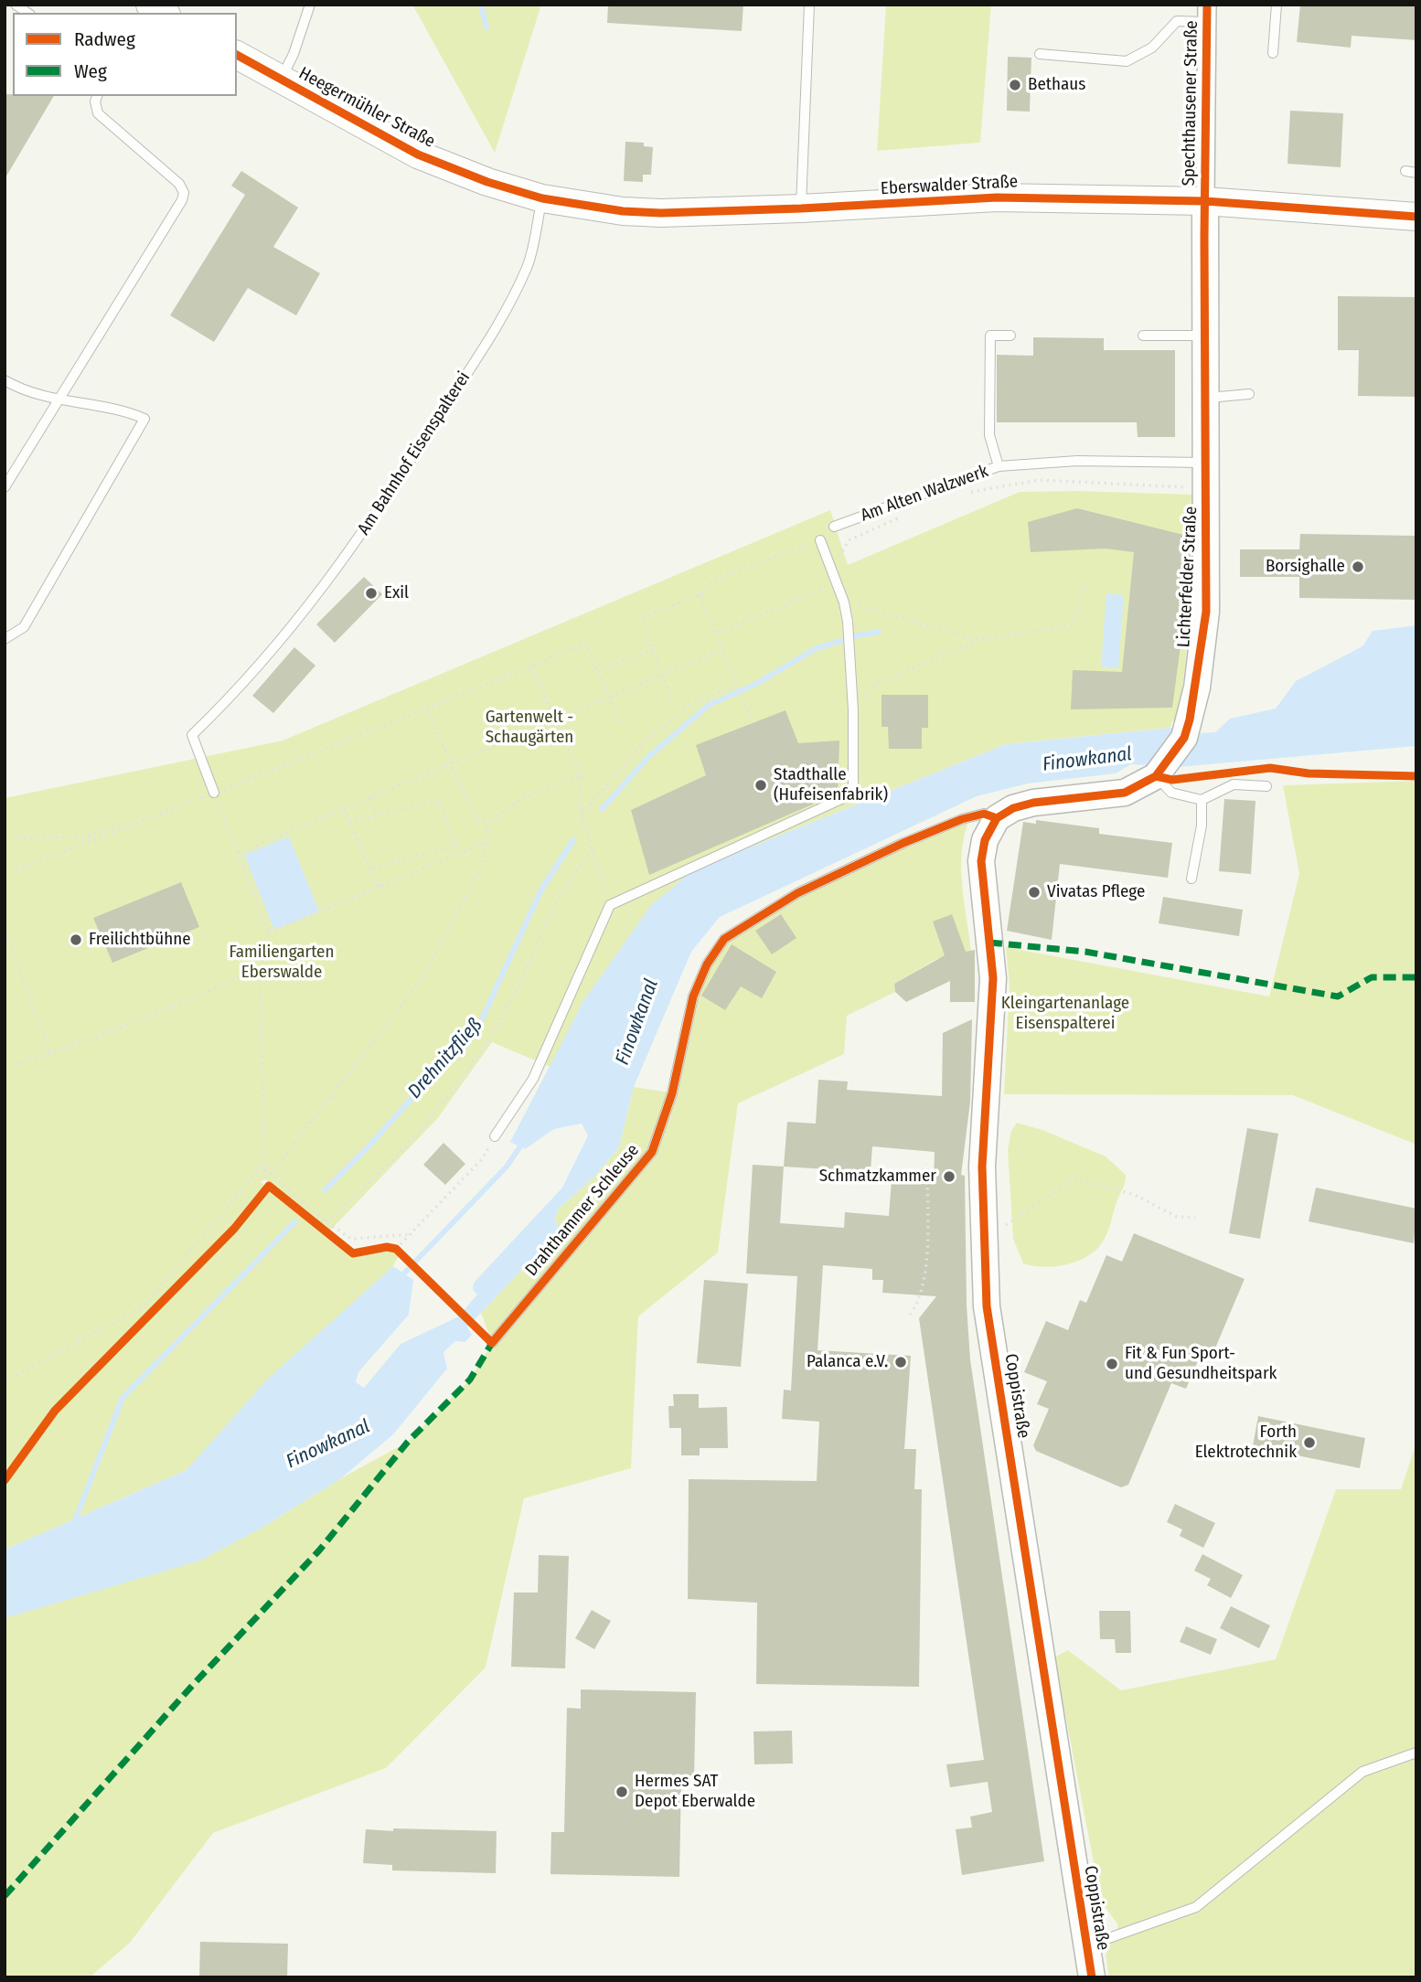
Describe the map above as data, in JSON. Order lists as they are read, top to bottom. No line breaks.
{"streets":{"main road":["Heegermühler Straße","Eberswalder Straße","Lichterfelder Straße","Coppistraße"],"street":["Spechthausener Straße"],"lane":["Am Bahnhof Eisenspalterei","Am Alten Walzwerk","Drahthammer Schleuse"]},"crossings":[["Spechthausener Straße","Eberswalder Straße"],["Spechthausener Straße","Lichterfelder Straße"],["Heegermühler Straße","Eberswalder Straße"],["Eberswalder Straße","Am Bahnhof Eisenspalterei"],["Eberswalder Straße","Lichterfelder Straße"],["Am Alten Walzwerk","Lichterfelder Straße"],["Lichterfelder Straße","Drahthammer Schleuse"],["Lichterfelder Straße","Coppistraße"],["Drahthammer Schleuse","Coppistraße"]],"water":["Finowkanal","Drehnitzfließ"],"parks":["Gartenwelt - Schaugärten","Familiengarten Eberswalde","Kleingartenanlage Eisenspalterei"],"places":["Bethaus","Borsighalle","Exil","Stadthalle (Hufeisenfabrik)","Vivatas Pflege","Freilichtbühne","Schmatzkammer","Palanca e.V.","Fit & Fun Sport- und Gesundheitspark","Forth Elektrotechnik","Hermes SAT Depot Eberwalde"],"legend":["Radweg","Weg"]}
